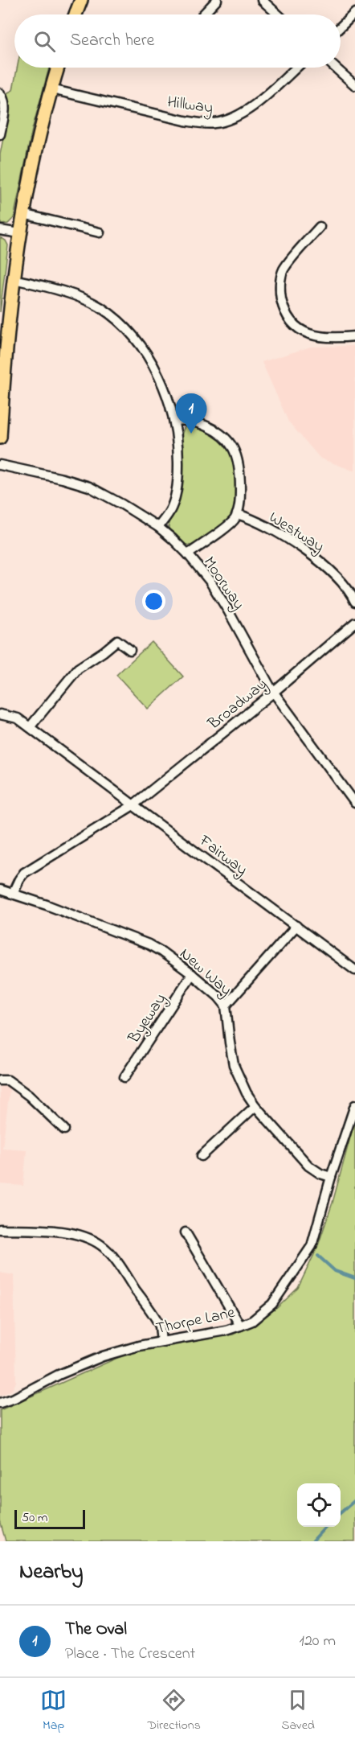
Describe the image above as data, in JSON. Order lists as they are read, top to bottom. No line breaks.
{"streets":{"street":["Hillway","Westway","Moorway","Broadway","Fairway","New Way","Byeway","Thorpe Lane"]},"crossings":[["Moorway","Broadway"],["Broadway","Fairway"],["Broadway","New Way"],["New Way","Byeway"],["New Way","Thorpe Lane"]],"scale_bar":"50 m","page":{"search":"Search here","pins":"1","scale":"50 m","heading":"Nearby","list":[{"mark":"1","name":"The Oval","note":"Place · The Crescent","value":"120 m"}],"nav":["Map","Directions","Saved"]}}
